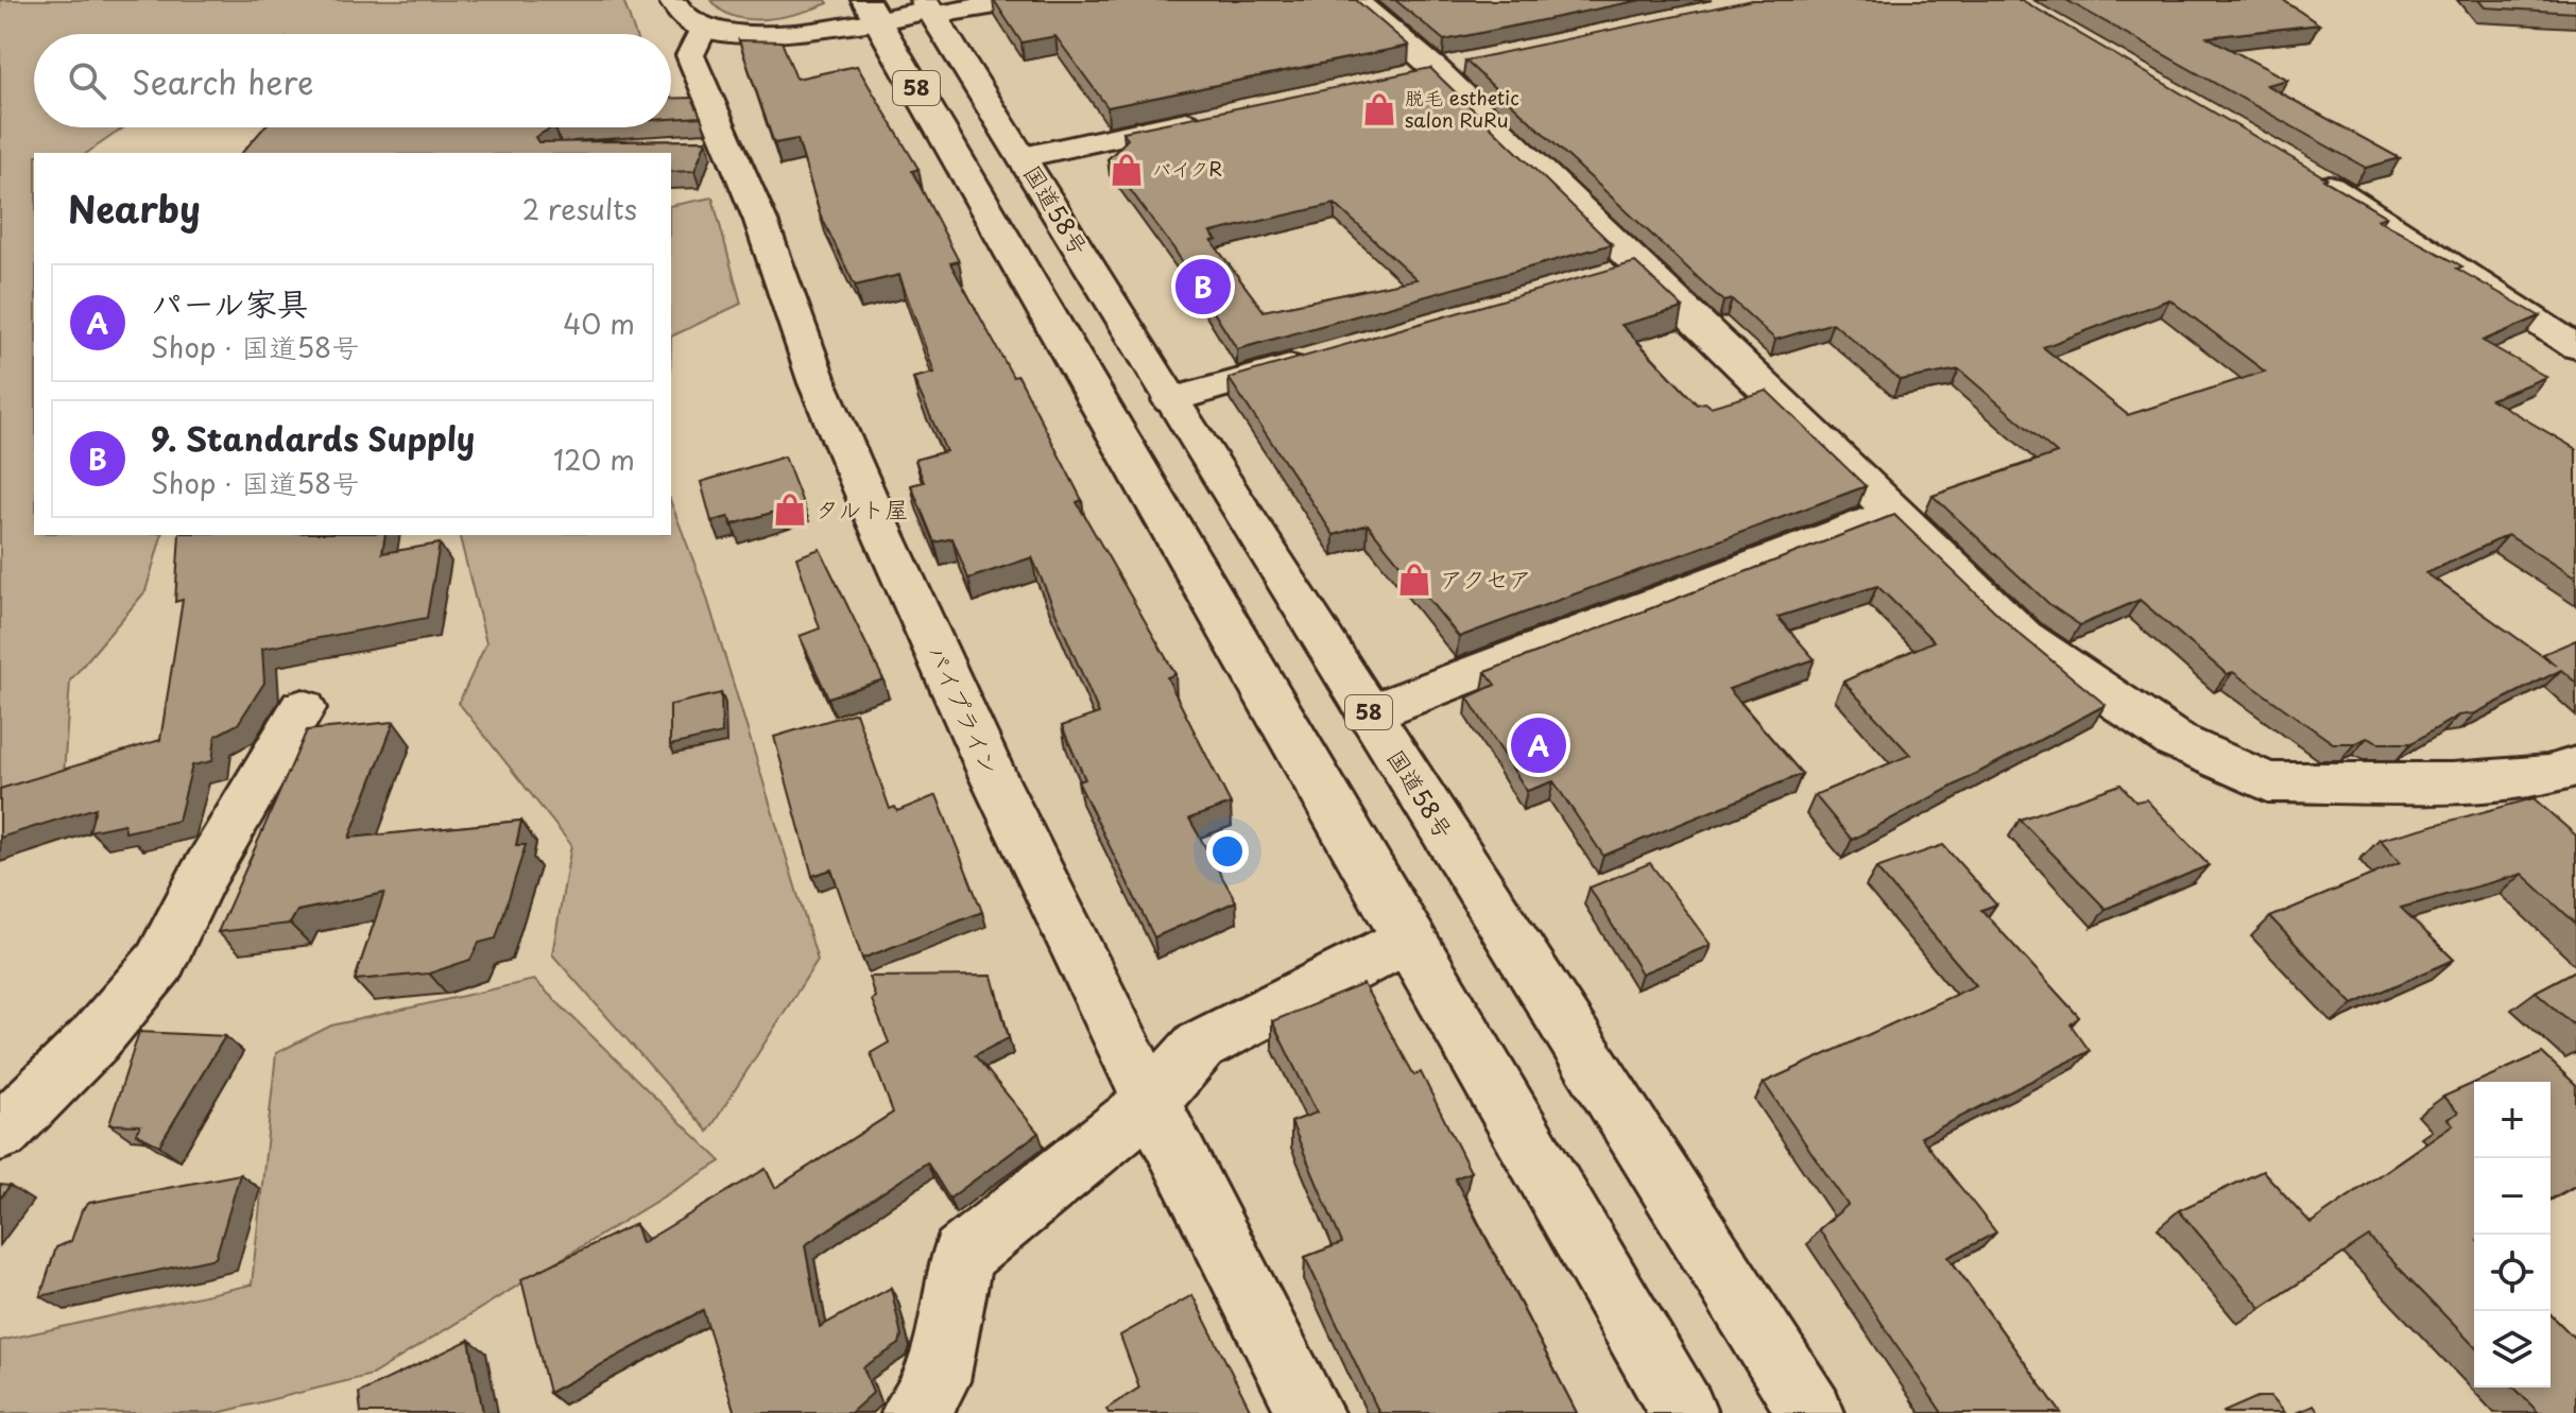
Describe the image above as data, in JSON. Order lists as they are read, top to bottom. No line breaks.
{"streets":{"main road":["58","国道58号","パイプライン"]},"places":{"shop":["脱毛 esthetic salon RuRu","バイクR","タルト屋","アクセア"]},"page":{"search":"Search here","heading":["Nearby","2 results"],"pins":["B","A"],"list":[{"mark":"A","name":"パール家具","note":"Shop · 国道58号","value":"40 m"},{"mark":"B","name":"9. Standards Supply","note":"Shop · 国道58号","value":"120 m"}],"map_buttons":["+","−"]}}
